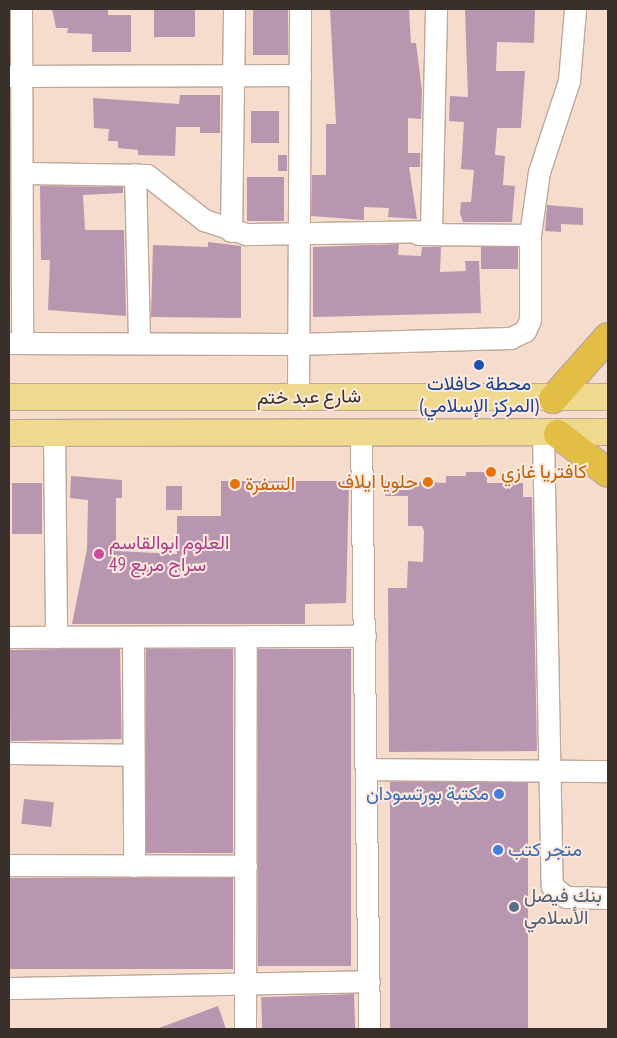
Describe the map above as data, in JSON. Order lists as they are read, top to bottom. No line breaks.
{"streets":{"main road":["شارع عبد ختم"]},"places":["محطة حافلات (المركز الإسلامي)","كافتريا غازي","حلويا ايلاف","السفرة","العلوم ابوالقاسم سراج مربع 49","مكتبة بورتسودان","متجر كتب","بنك فيصل الأسلامي"]}
